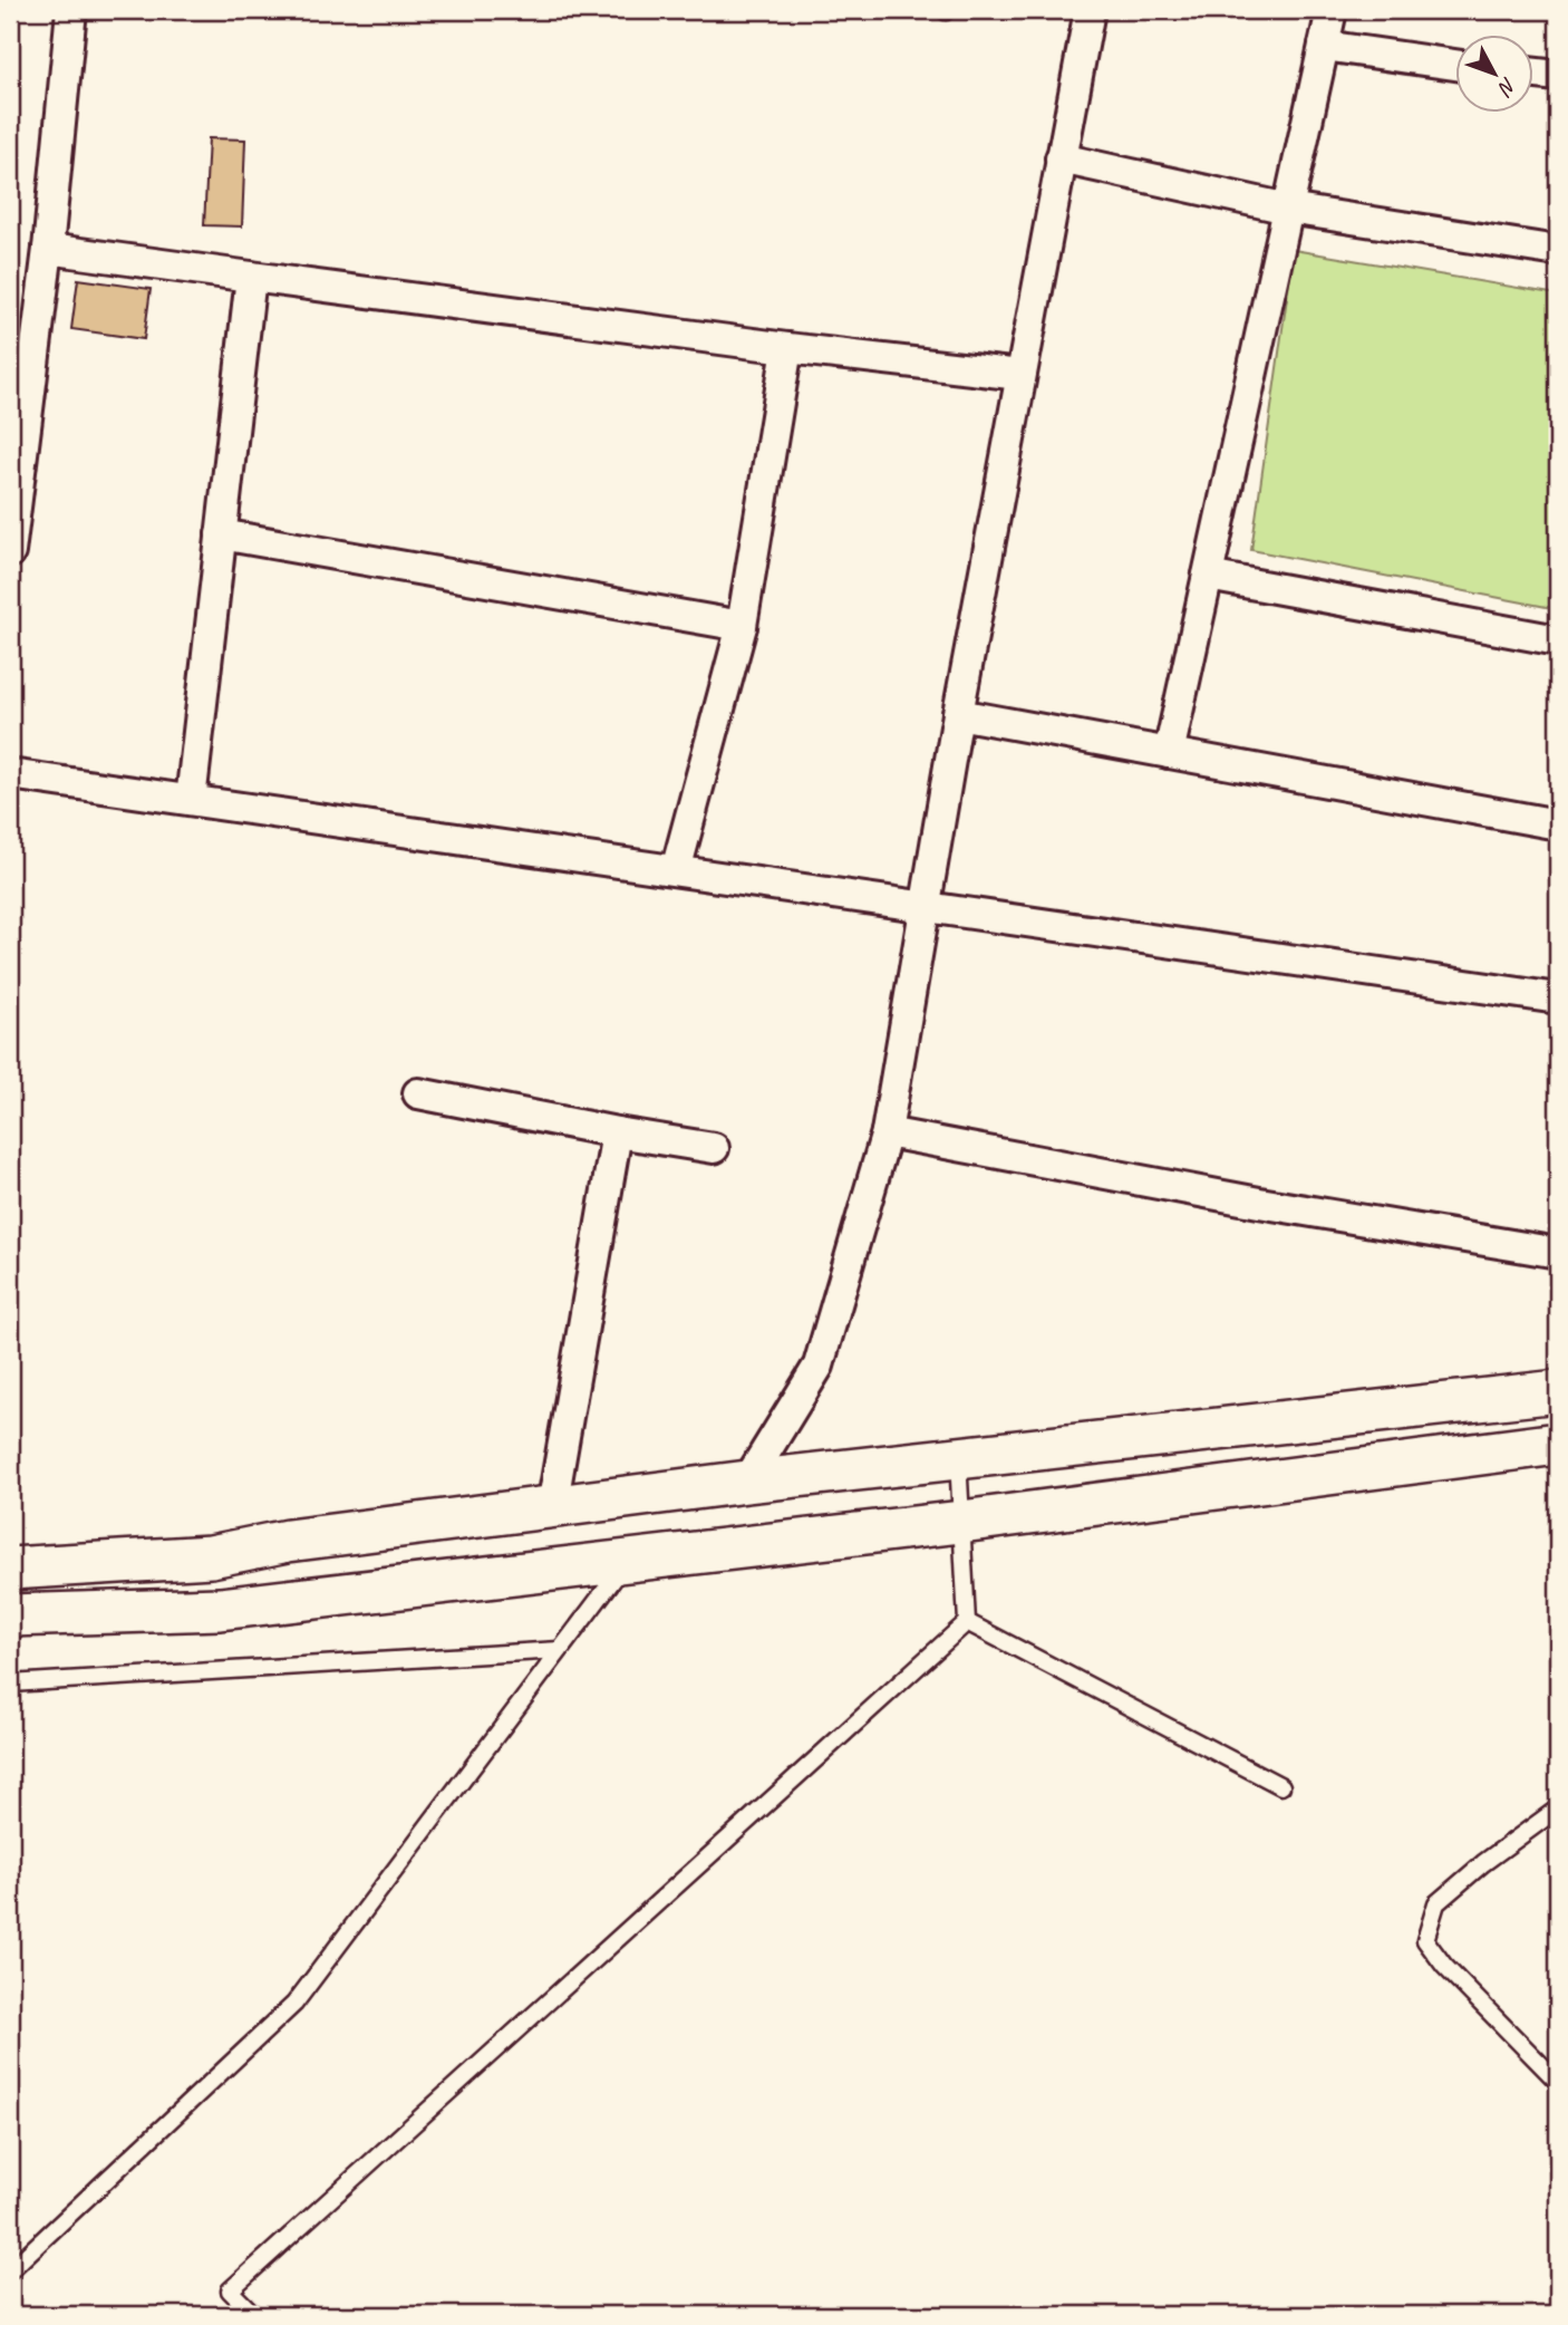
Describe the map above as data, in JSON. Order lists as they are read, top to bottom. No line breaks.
{"north":"bottom right"}
